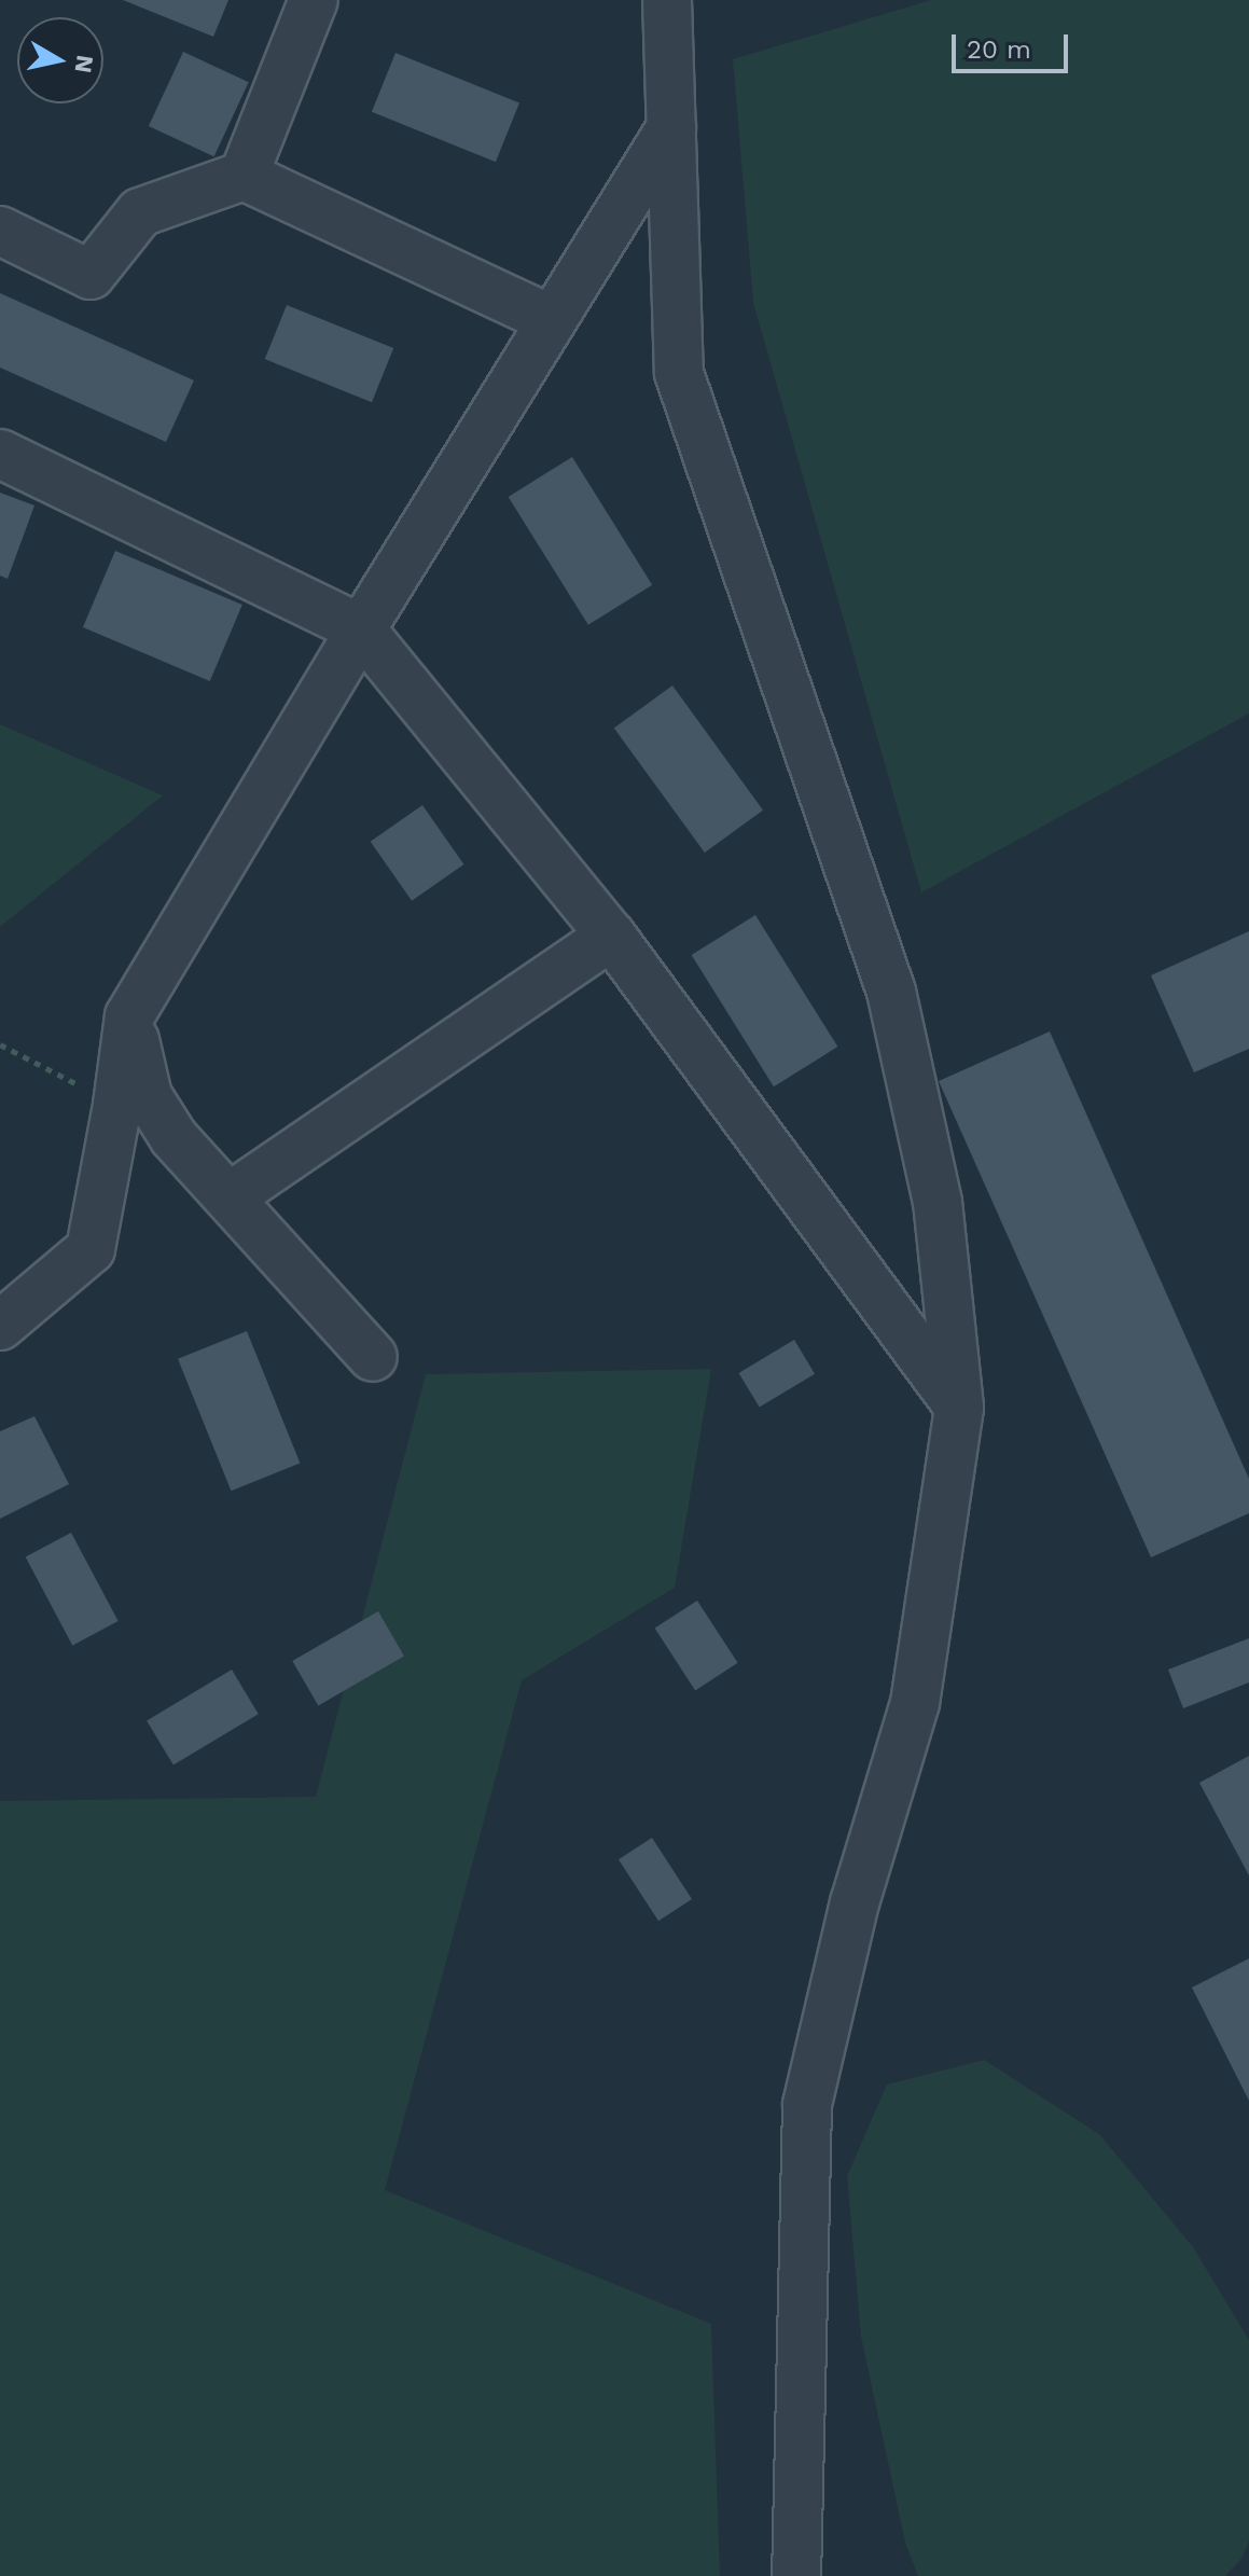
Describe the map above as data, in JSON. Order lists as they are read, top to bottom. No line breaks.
{"scale_bar":"20 m","north":"right"}
